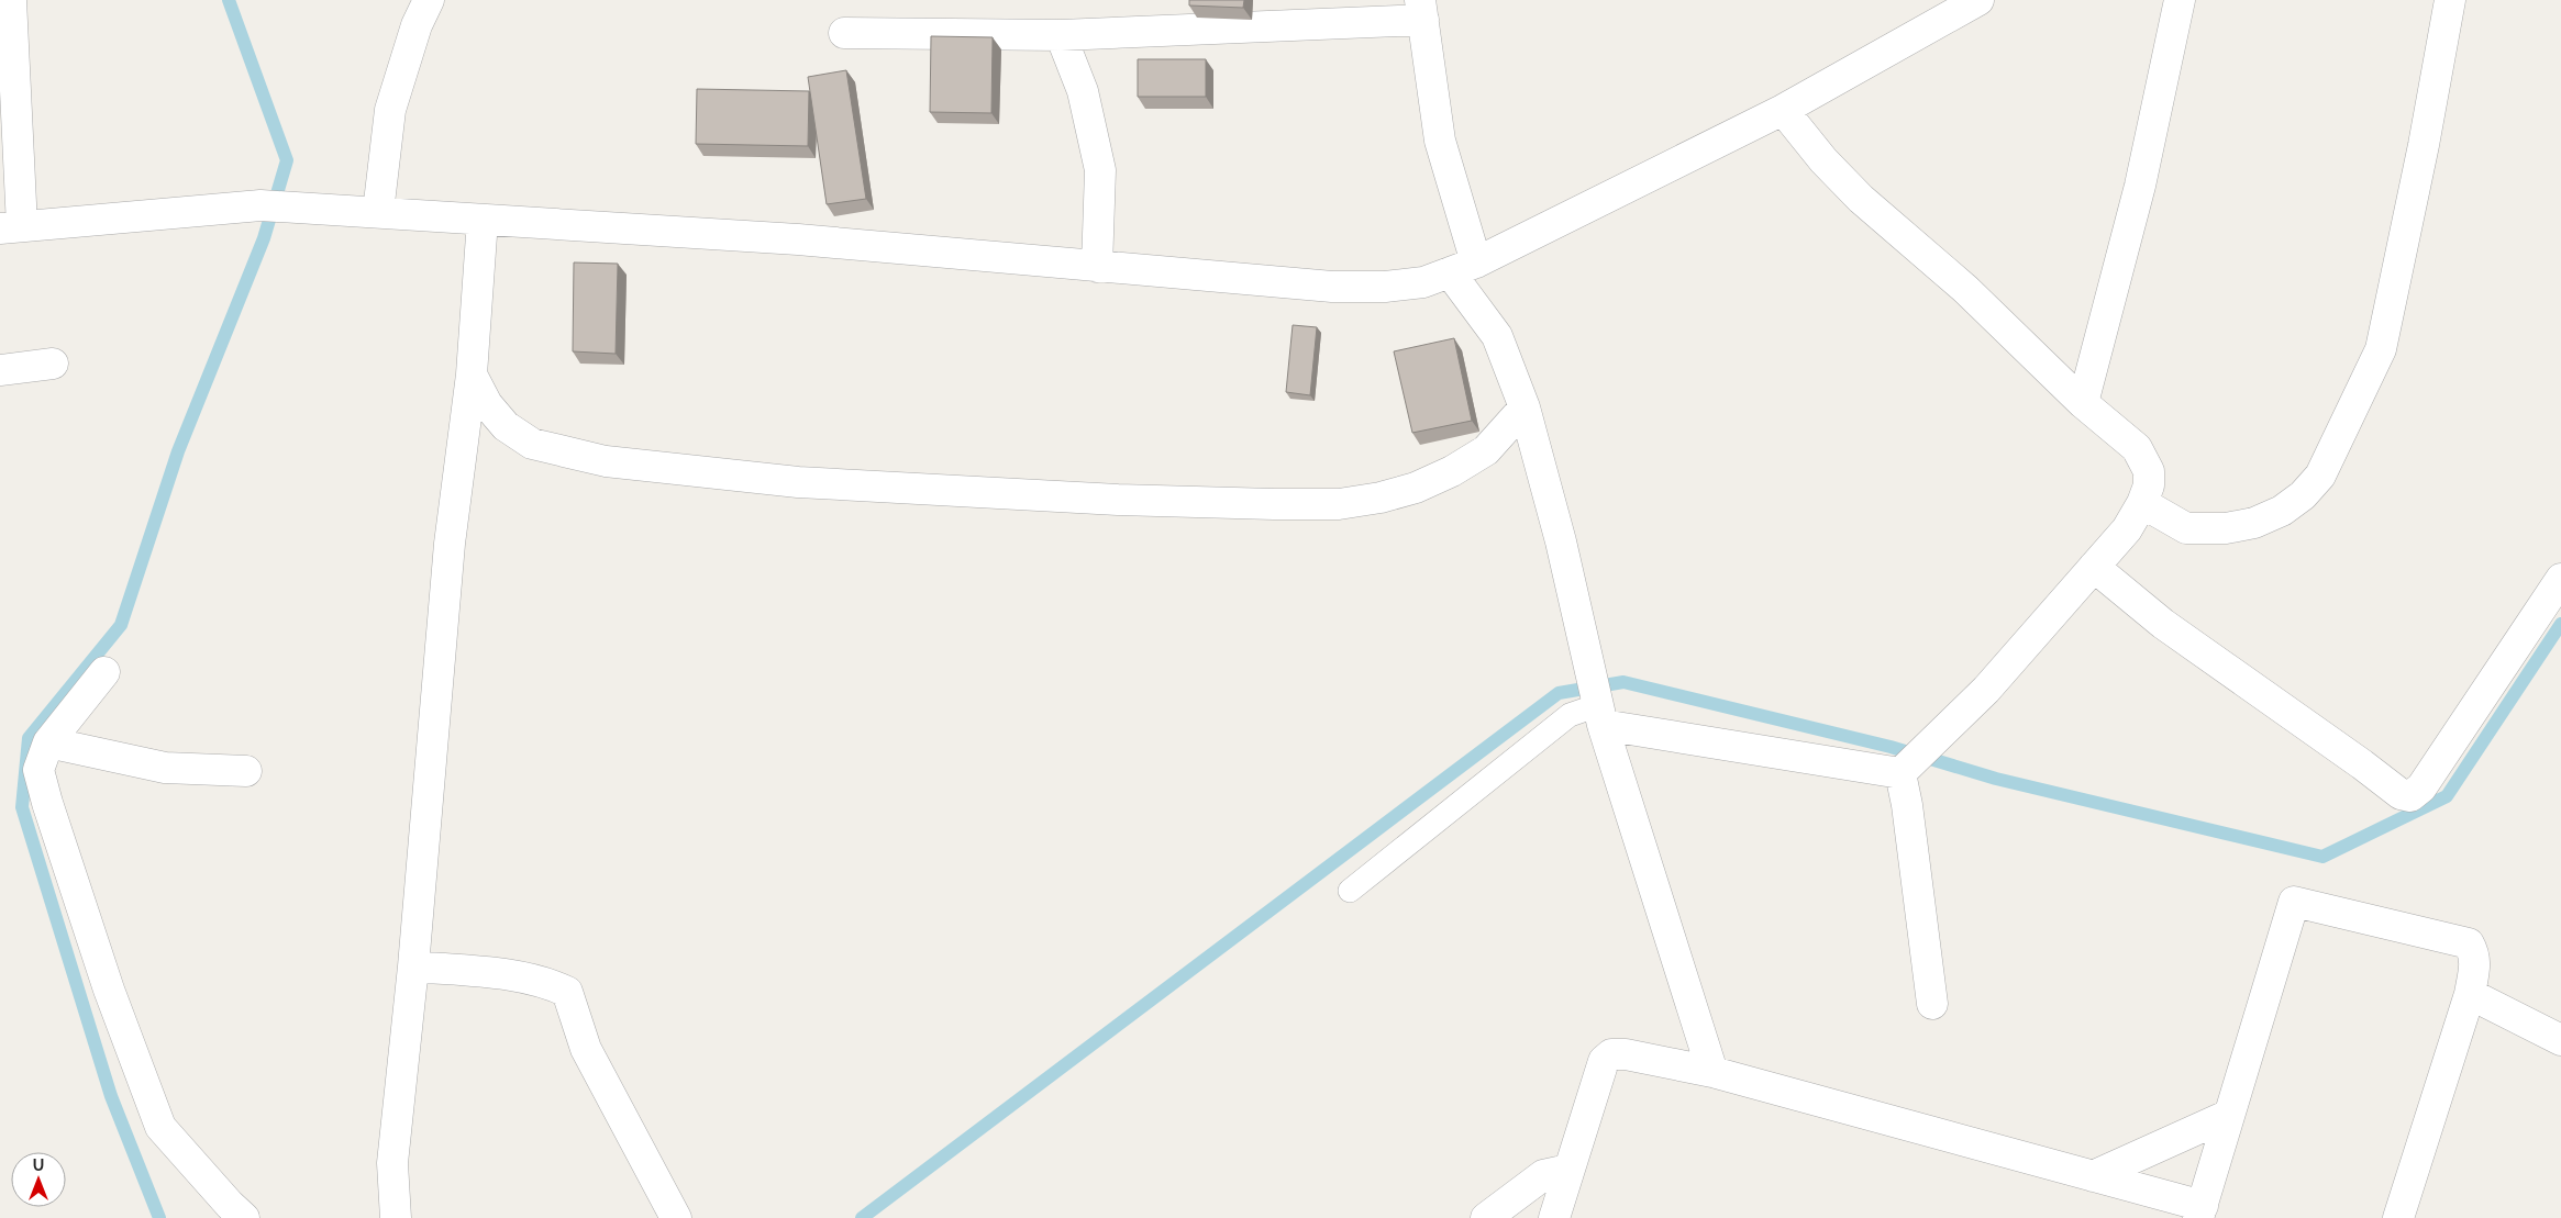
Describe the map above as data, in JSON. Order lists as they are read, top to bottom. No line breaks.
{"north":"top"}
